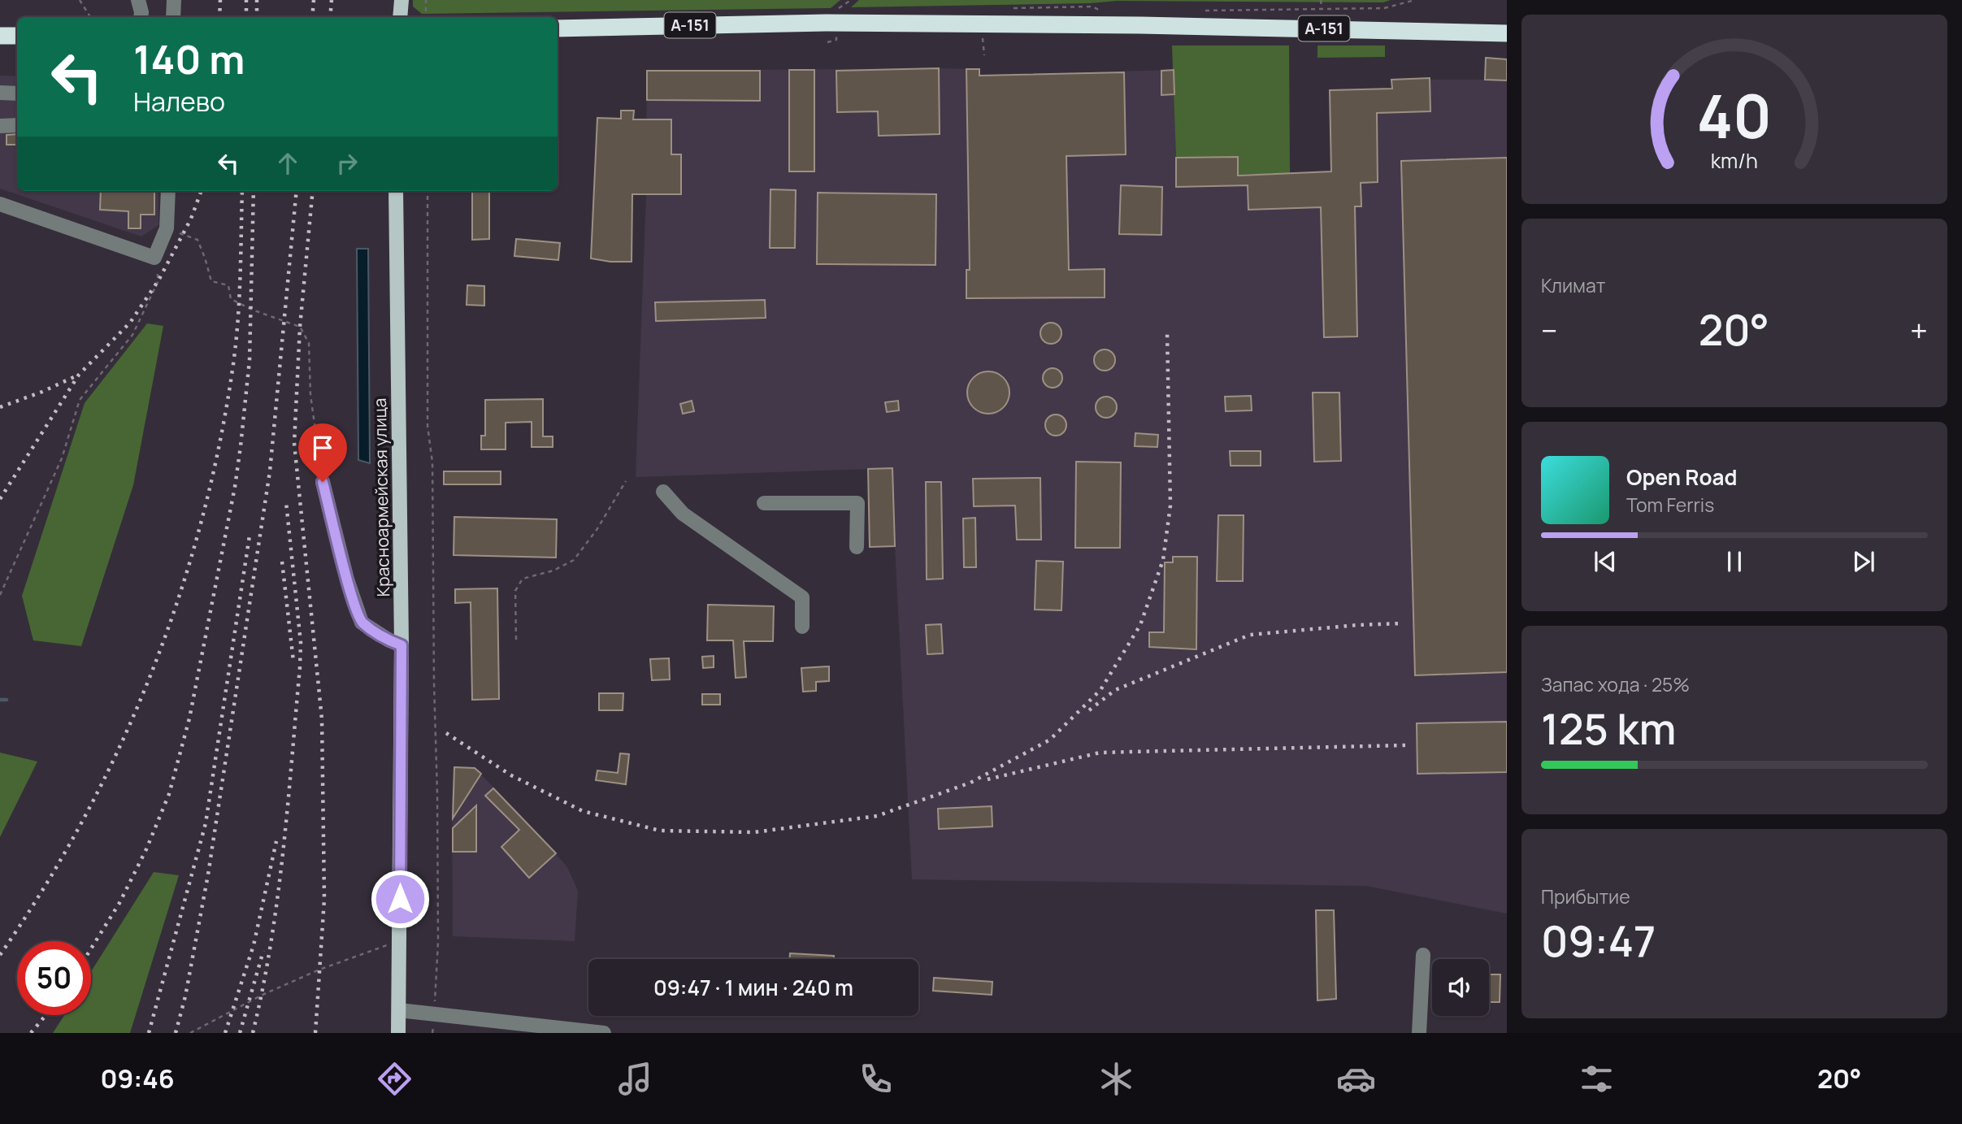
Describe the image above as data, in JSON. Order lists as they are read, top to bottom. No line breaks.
{"streets":{"highway":["А-151"],"main road":["Красноармейская улица"]},"page":{"turn":["140 m","Налево"],"tile":["Климат",["Запас хода · 25%","125 km"],["Прибытие","09:47"]],"heat":["−","20°","+"],"song":["Open Road","Tom Ferris"],"limit":"50","trip":"09:47 · 1 мин · 240 m","tabs":["09:46","20°"],"gauge":["40","km/h"]}}
